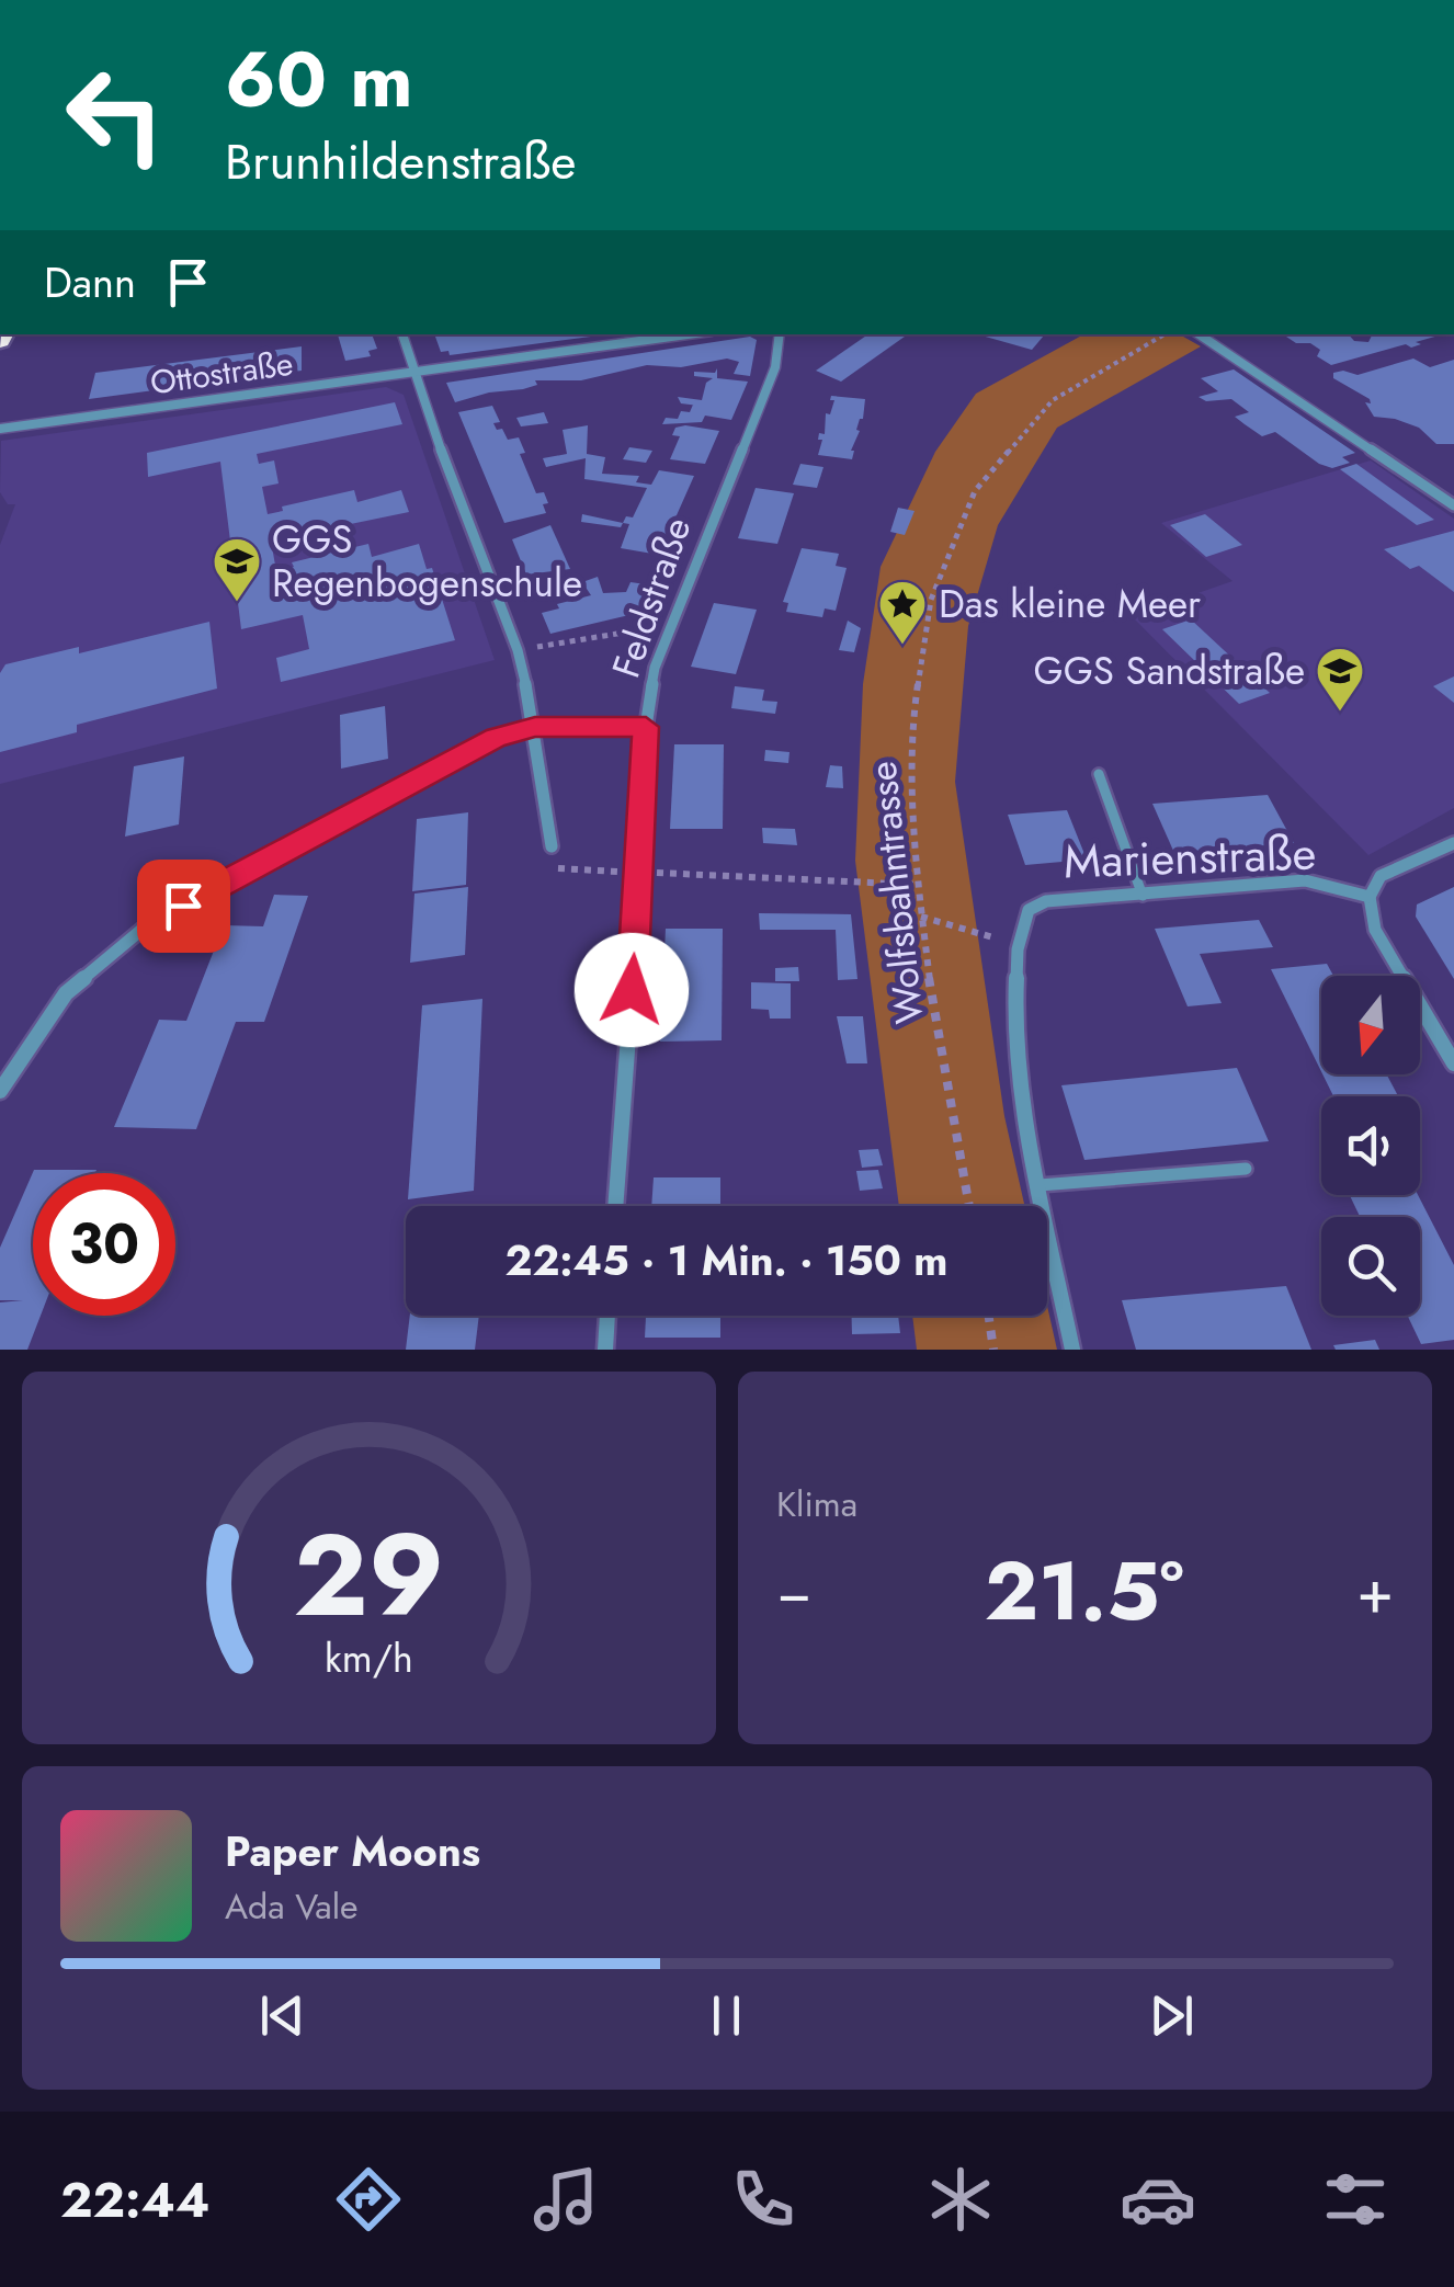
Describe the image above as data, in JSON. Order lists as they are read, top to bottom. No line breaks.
{"streets":{"street":["Ottostraße","Feldstraße","Marienstraße"],"path":["Wolfsbahntrasse"]},"places":{"school or university":["GGS Regenbogenschule","GGS Sandstraße"],"place":["Das kleine Meer"]},"north":"bottom","page":{"turn":["60 m","Brunhildenstraße"],"then":"Dann","limit":"30","trip":"22:45 · 1 Min. · 150 m","tile":"Klima","heat":["−","21.5°","+"],"song":["Paper Moons","Ada Vale"],"tabs":"22:44","gauge":["29","km/h"]}}
